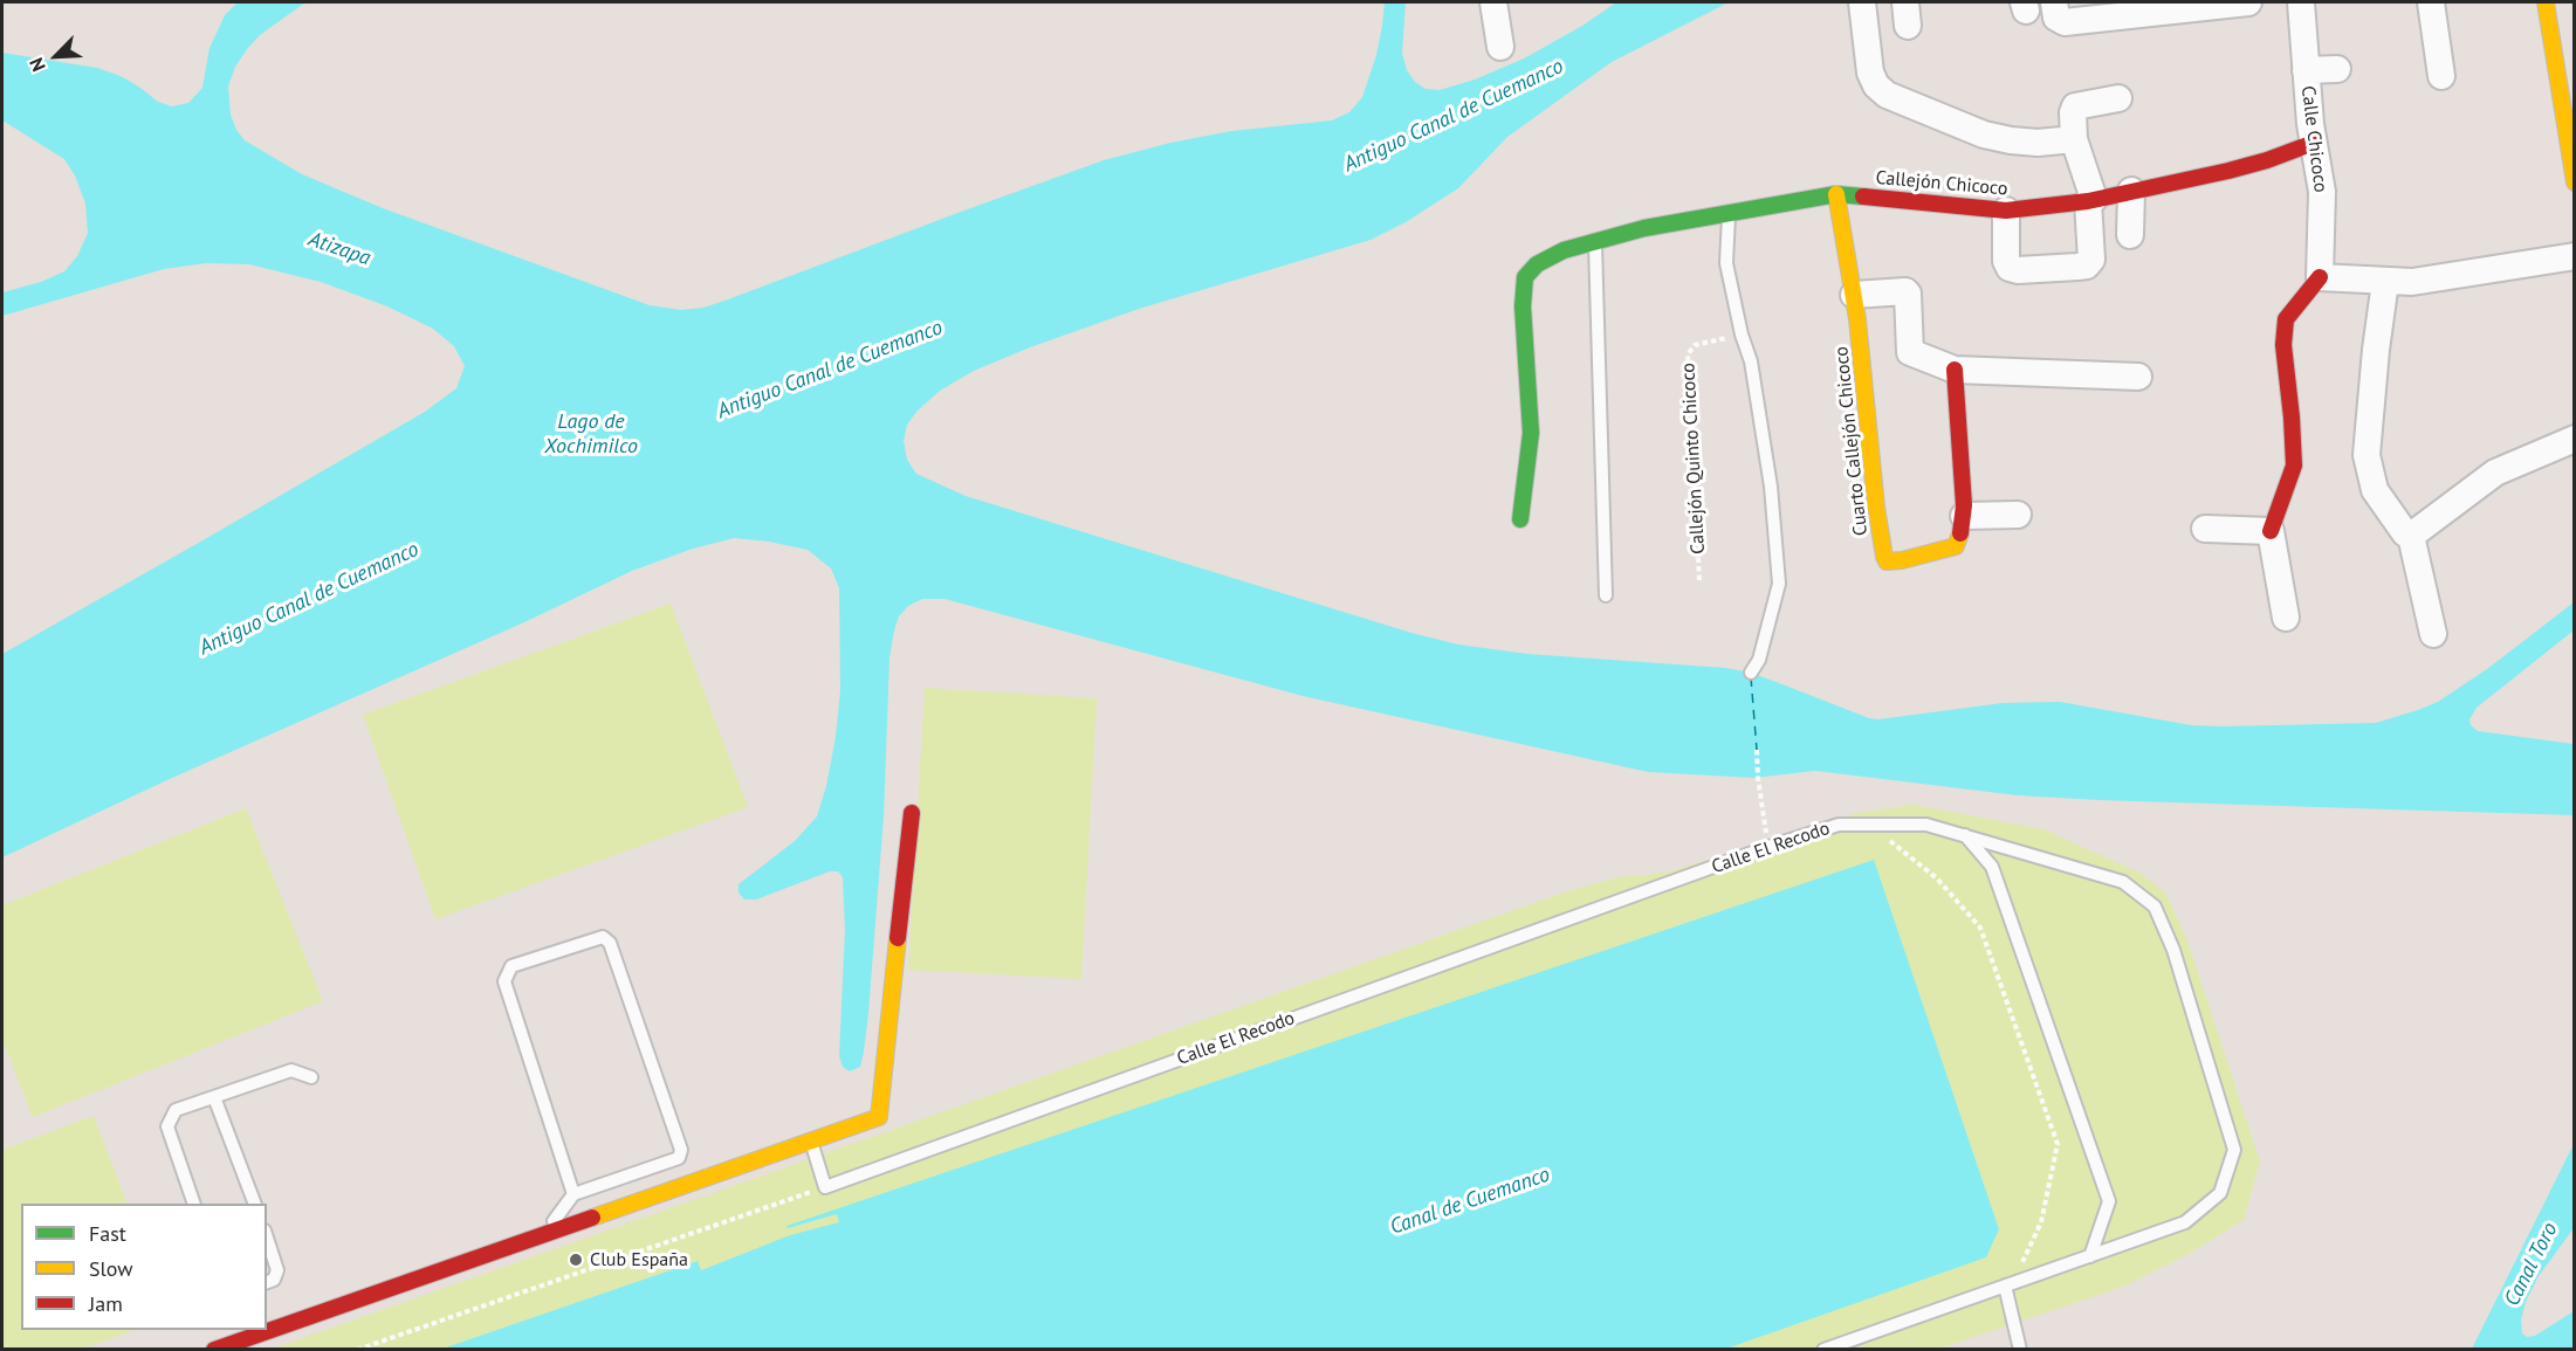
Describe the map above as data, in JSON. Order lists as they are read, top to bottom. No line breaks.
{"streets":{"street":["Calle Chicoco","Callejón Chicoco","Cuarto Callejón Chicoco"],"lane":["Calle El Recodo"],"path":["Callejón Quinto Chicoco"]},"crossings":[["Calle Chicoco","Callejón Chicoco"],["Callejón Chicoco","Cuarto Callejón Chicoco"]],"water":["Antiguo Canal de Cuemanco","Atizapa","Lago de Xochimilco","Canal de Cuemanco","Canal Toro"],"places":["Club España"],"legend":["Fast","Slow","Jam"],"north":"bottom left"}
